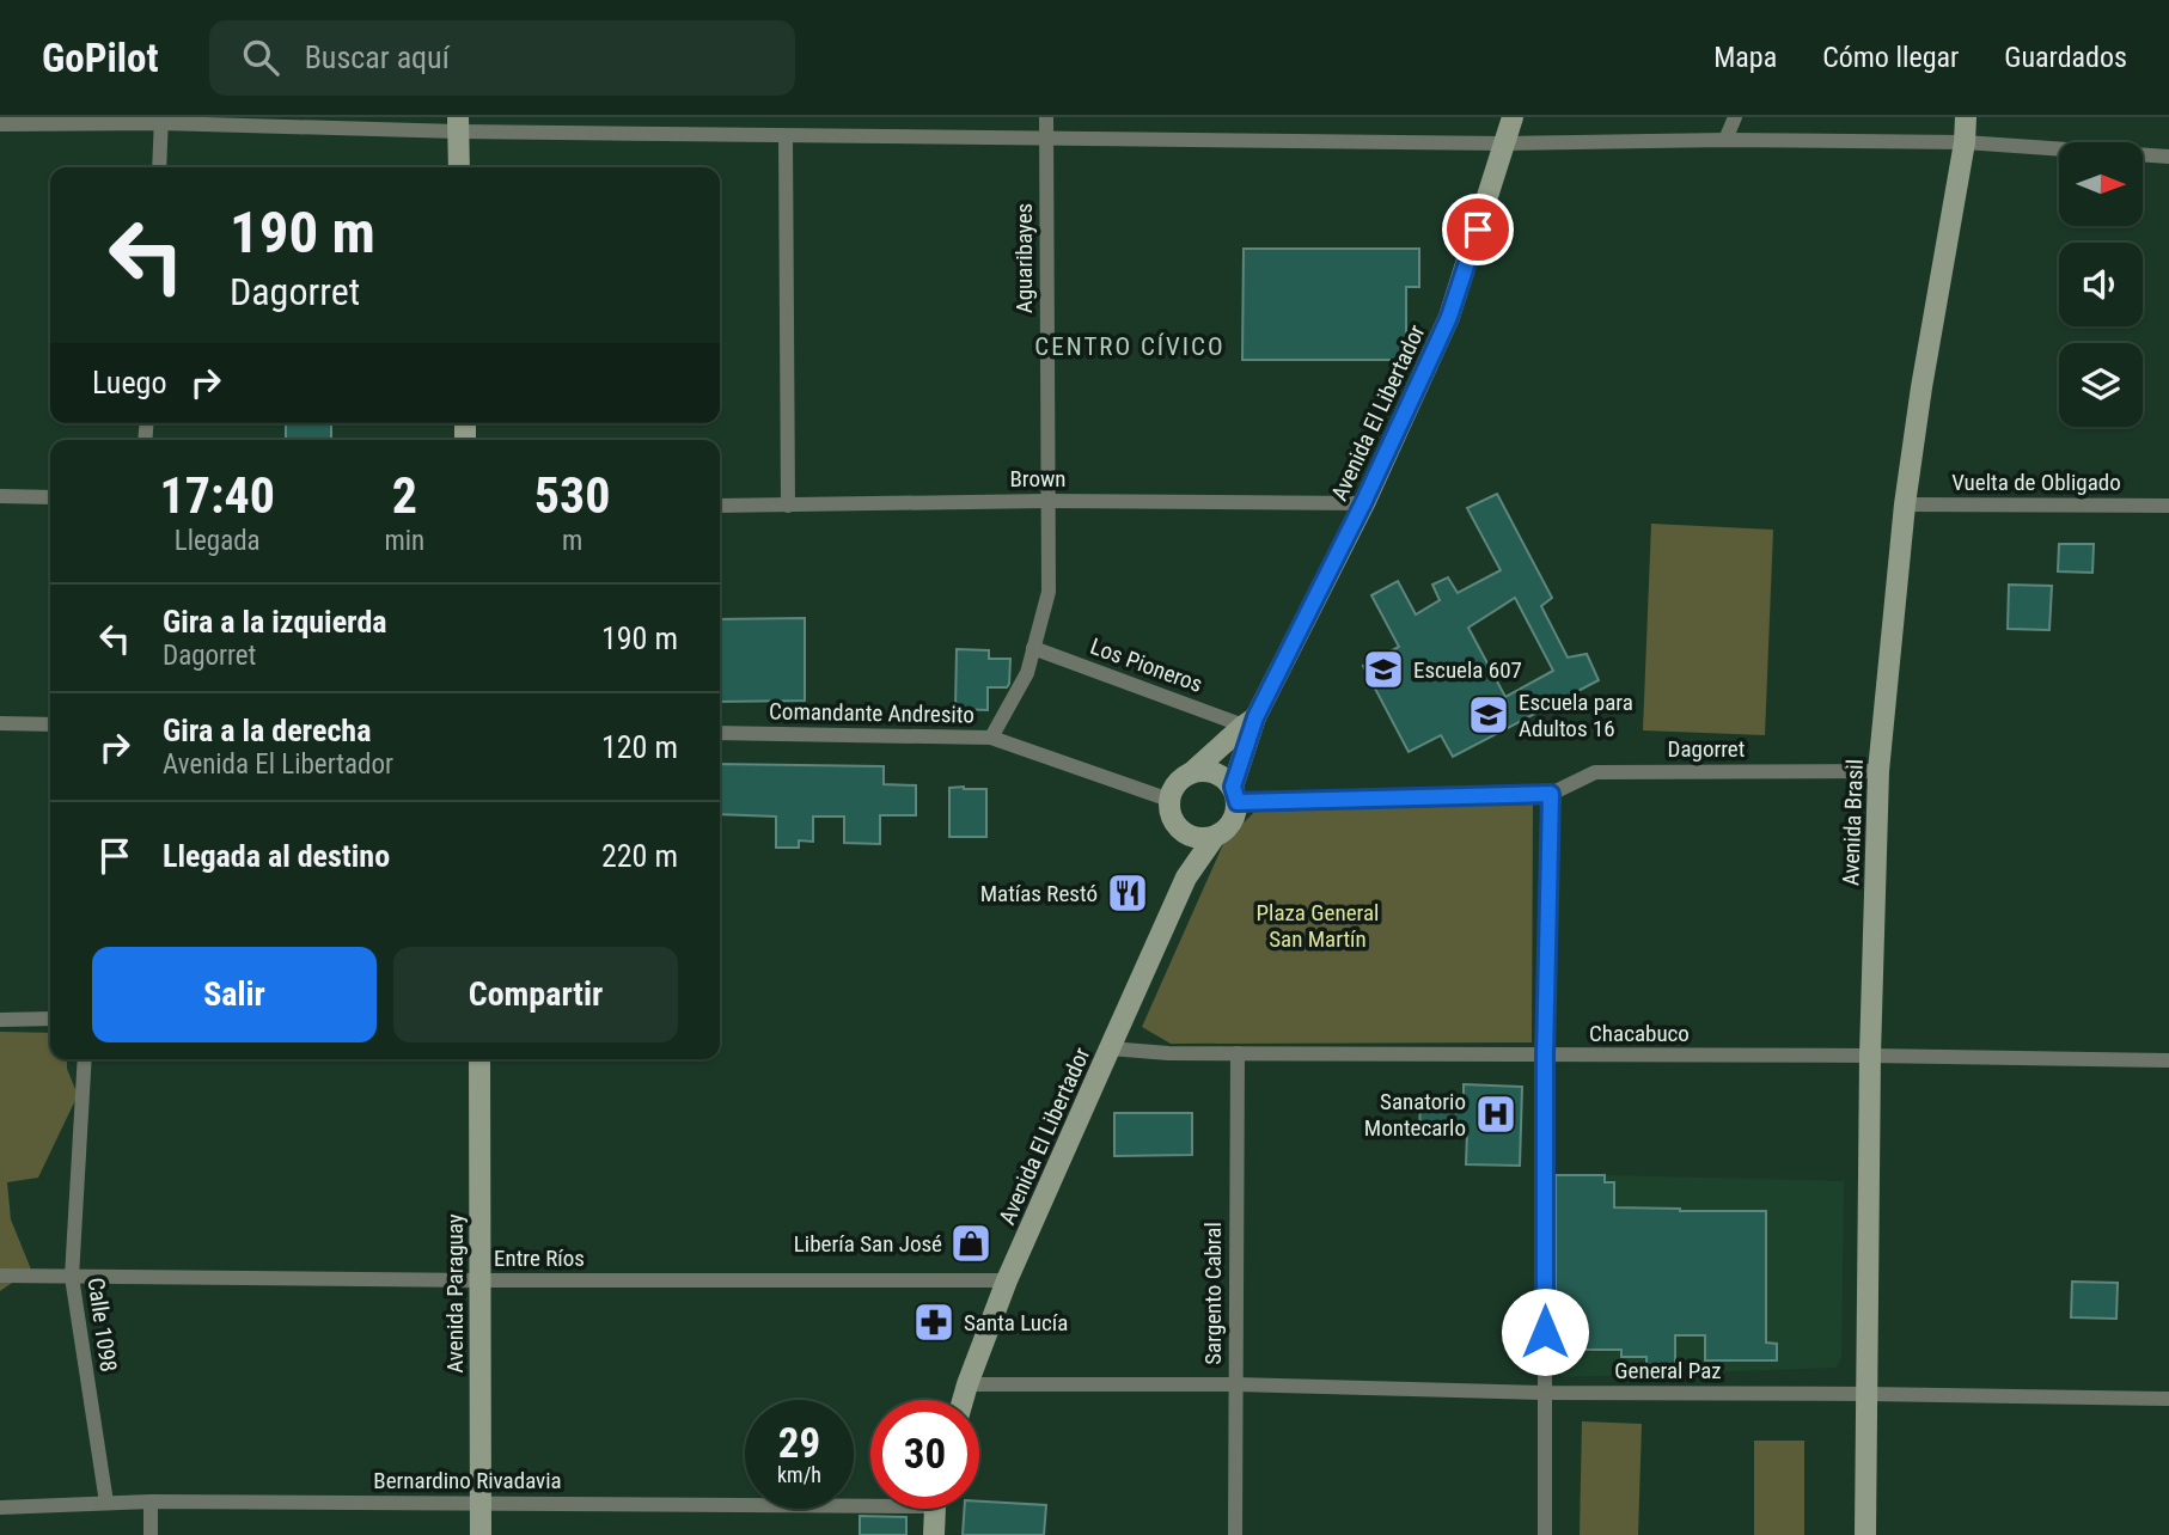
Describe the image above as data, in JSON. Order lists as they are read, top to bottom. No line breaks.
{"streets":{"main road":["Avenida El Libertador","Avenida Brasil","Avenida Paraguay"],"street":["Aguaribayes","Brown","Vuelta de Obligado","Los Pioneros","Comandante Andresito","Dagorret","Chacabuco","Entre Ríos","Sargento Cabral","Calle 1098","General Paz","Bernardino Rivadavia"]},"crossings":[["Aguaribayes","Brown"],["Aguaribayes","Los Pioneros"],["Aguaribayes","Comandante Andresito"],["Avenida El Libertador","Brown"],["Avenida El Libertador","Los Pioneros"],["Avenida El Libertador","Comandante Andresito"],["Avenida El Libertador","Dagorret"],["Avenida El Libertador","Chacabuco"],["Avenida El Libertador","Entre Ríos"],["Avenida El Libertador","General Paz"],["Vuelta de Obligado","Avenida Brasil"],["Comandante Andresito","Dagorret"],["Dagorret","Avenida Brasil"],["Avenida Brasil","Chacabuco"],["Avenida Brasil","General Paz"],["Chacabuco","Sargento Cabral"],["Entre Ríos","Avenida Paraguay"],["Entre Ríos","Calle 1098"],["Avenida Paraguay","Bernardino Rivadavia"],["Sargento Cabral","General Paz"],["Calle 1098","Bernardino Rivadavia"]],"districts":["CENTRO CÍVICO"],"parks":["Plaza General San Martín"],"places":{"school or university":["Escuela 607","Escuela para Adultos 16"],"restaurant":["Matías Restó"],"hospital":["Sanatorio Montecarlo"],"shop":["Libería San José"],"pharmacy":["Santa Lucía"]},"north":"right","page":{"header":"GoPilot","search":"Buscar aquí","nav":["Mapa","Cómo llegar","Guardados"],"turn":["190 m","Dagorret"],"then":"Luego","eta":["17:40","Llegada","2","min","530","m"],"list":[{"name":"Gira a la izquierda","note":"Dagorret","value":"190 m"},{"name":"Gira a la derecha","note":"Avenida El Libertador","value":"120 m"},{"name":"Llegada al destino","value":"220 m"}],"buttons":["Salir","Compartir"],"speed":"29 km/h","limit":"30"}}
